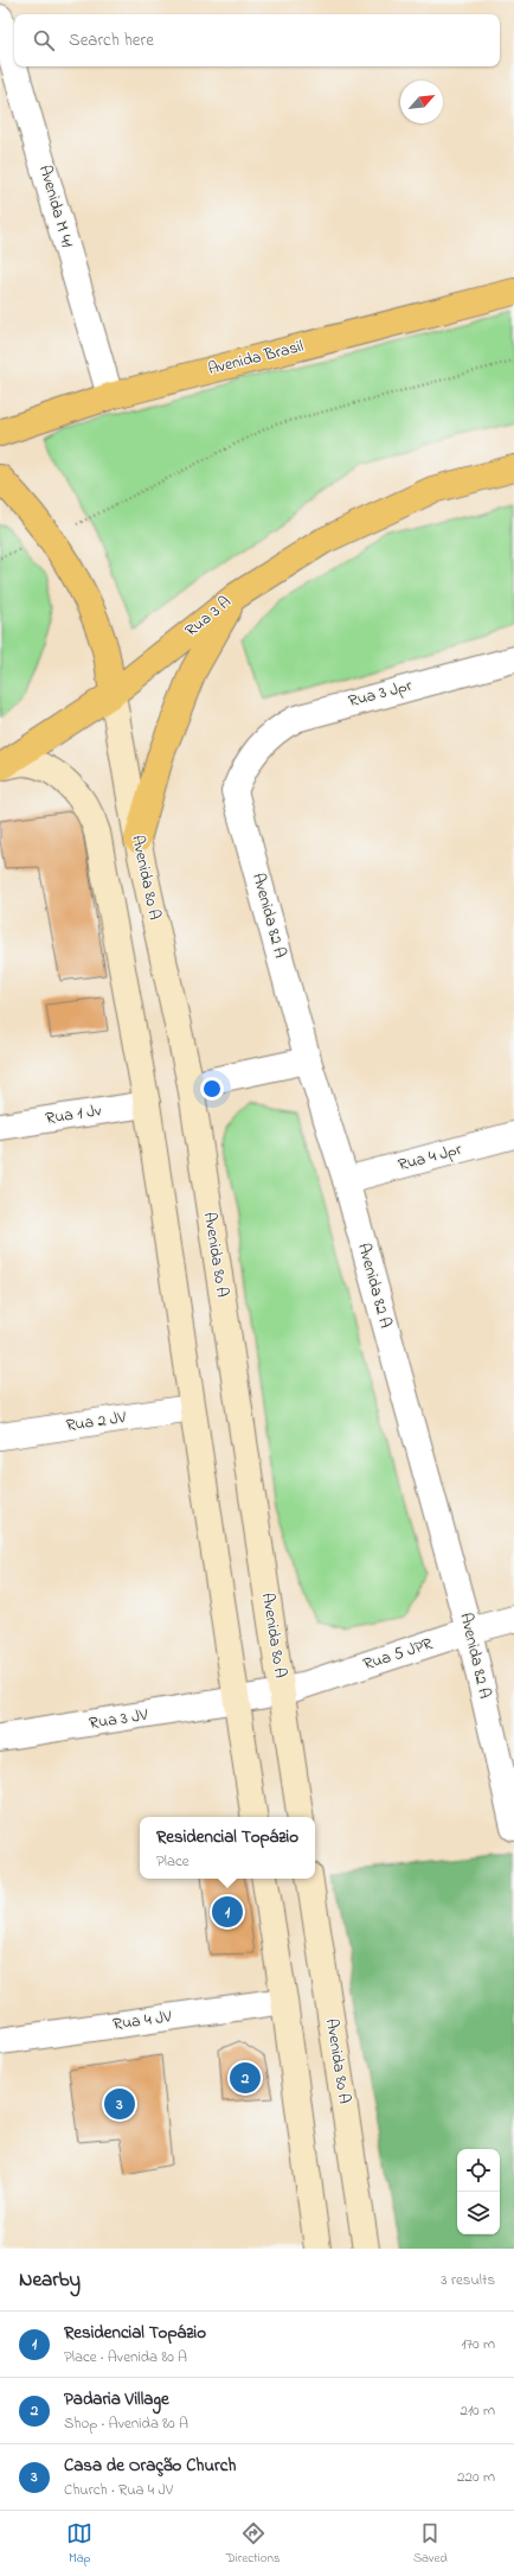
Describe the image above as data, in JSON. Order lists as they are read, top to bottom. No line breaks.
{"streets":{"main road":["Avenida Brasil","Rua 3 A","Avenida 80 A"],"street":["Avenida M 41","Rua 3 Jpr","Avenida 82 A","Rua 1 Jv","Rua 4 Jpr","Rua 2 JV","Rua 5 JPR","Rua 3 JV","Rua 4 JV"]},"crossings":[["Avenida M 41","Avenida Brasil"],["Rua 3 A","Avenida 80 A"],["Rua 3 Jpr","Avenida 82 A"],["Avenida 80 A","Rua 5 JPR"],["Avenida 82 A","Rua 4 Jpr"],["Avenida 82 A","Rua 5 JPR"],["Rua 5 JPR","Rua 3 JV"]],"north":"top right","page":{"search":"Search here","popup":["Residencial Topázio","Place"],"pins":["1","2","3"],"heading":["Nearby","3 results"],"list":[{"mark":"1","name":"Residencial Topázio","note":"Place · Avenida 80 A","value":"170 m"},{"mark":"2","name":"Padaria Village","note":"Shop · Avenida 80 A","value":"210 m"},{"mark":"3","name":"Casa de Oração Church","note":"Church · Rua 4 JV","value":"220 m"}],"nav":["Map","Directions","Saved"]}}
